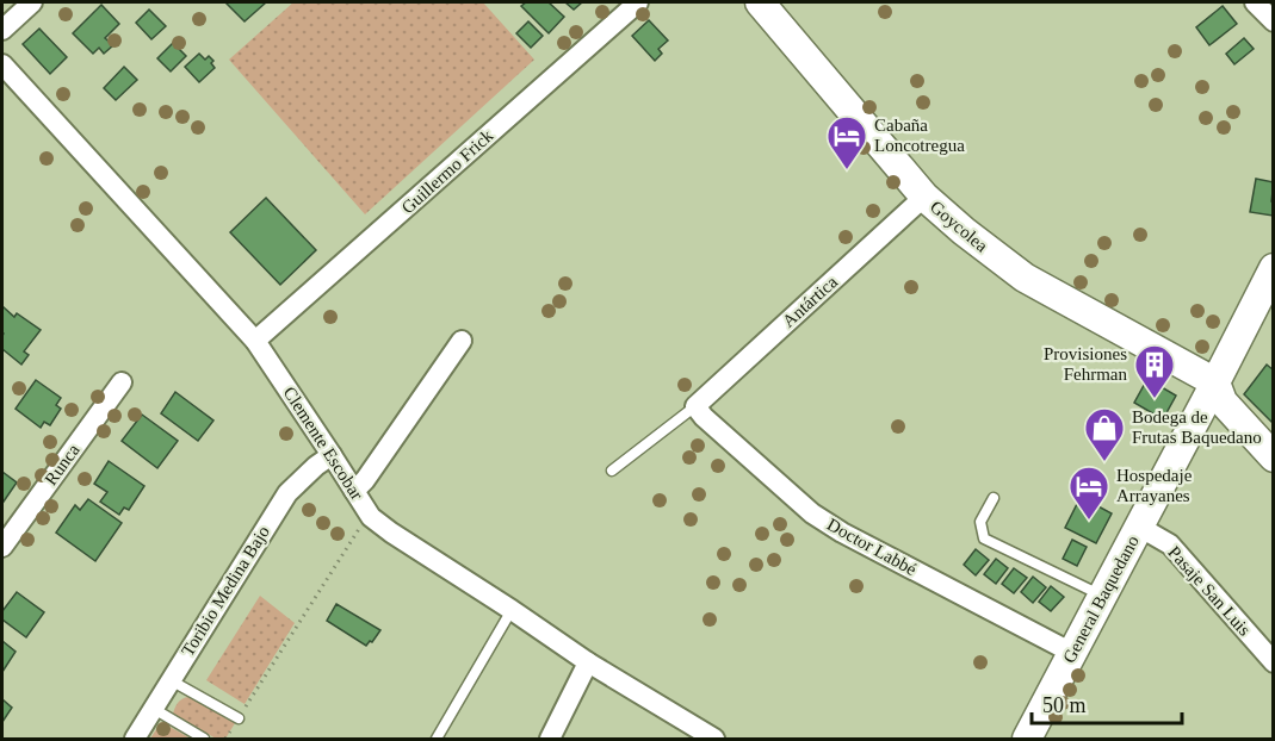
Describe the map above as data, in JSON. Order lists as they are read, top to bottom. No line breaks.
{"streets":{"street":["Guillermo Frick","Goycolea","Antártica","Clemente Escobar","Runca","Doctor Labbé","Toribio Medina Bajo","Pasaje San Luis","General Baquedano"]},"crossings":[["Guillermo Frick","Clemente Escobar"],["Goycolea","Antártica"],["Goycolea","General Baquedano"],["Antártica","Doctor Labbé"],["Clemente Escobar","Toribio Medina Bajo"],["Doctor Labbé","General Baquedano"],["Pasaje San Luis","General Baquedano"]],"places":{"hotel":["Cabaña Loncotregua","Hospedaje Arrayanes"],"building":["Provisiones Fehrman"],"shop":["Bodega de Frutas Baquedano"]},"scale_bar":"50 m"}
